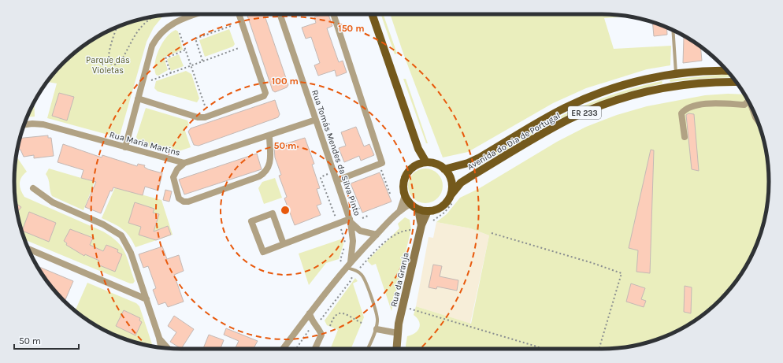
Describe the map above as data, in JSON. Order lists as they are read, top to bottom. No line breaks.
{"streets":{"main road":["ER 233","Avenida do Dia de Portugal","Rua da Granja"],"street":["Rua Maria Martins","Rua Tomás Mendes da Silva Pinto"]},"crossings":[["Avenida do Dia de Portugal","Rua da Granja"],["Rua Maria Martins","Rua Tomás Mendes da Silva Pinto"]],"parks":["Parque das Violetas"],"scale_bar":"50 m","rings":["150 m","100 m","50 m"]}
